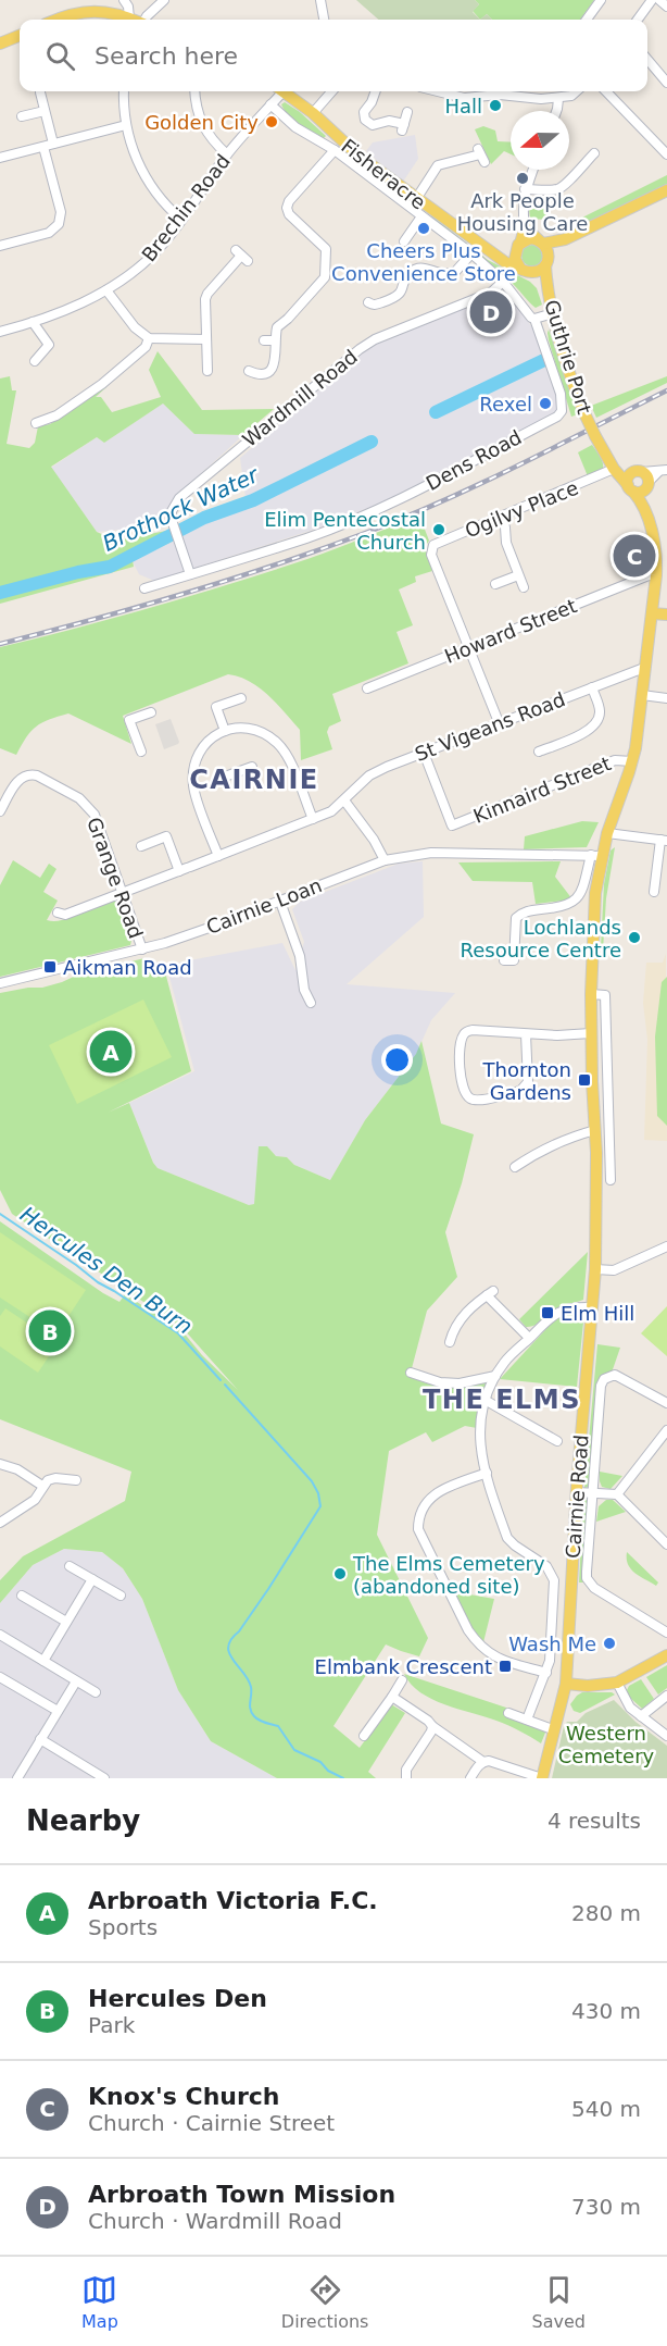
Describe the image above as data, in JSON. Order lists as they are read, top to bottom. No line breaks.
{"streets":{"main road":["Fisheracre","Guthrie Port","Cairnie Road"],"street":["Brechin Road","Wardmill Road","Dens Road","Ogilvy Place","Howard Street","St Vigeans Road","Kinnaird Street","Grange Road","Cairnie Loan"]},"crossings":[["Fisheracre","Guthrie Port"],["Guthrie Port","Ogilvy Place"],["Guthrie Port","Cairnie Road"],["Wardmill Road","Dens Road"],["Ogilvy Place","Howard Street"],["Howard Street","Cairnie Road"],["St Vigeans Road","Kinnaird Street"],["St Vigeans Road","Cairnie Road"],["Kinnaird Street","Cairnie Road"],["Grange Road","Cairnie Loan"],["Cairnie Loan","Cairnie Road"]],"districts":["CAIRNIE","THE ELMS"],"water":["Brothock Water","Hercules Den Burn"],"parks":["Western Cemetery"],"places":{"other":["Hall","Golden City","Ark People Housing Care","Cheers Plus Convenience Store","Rexel","Elim Pentecostal Church","Lochlands Resource Centre","The Elms Cemetery (abandoned site)","Wash Me"],"transit":["Aikman Road","Thornton Gardens","Elm Hill","Elmbank Crescent"]},"north":"left","page":{"search":"Search here","pins":["D","C","A","B"],"heading":["Nearby","4 results"],"list":[{"mark":"A","name":"Arbroath Victoria F.C.","note":"Sports","value":"280 m"},{"mark":"B","name":"Hercules Den","note":"Park","value":"430 m"},{"mark":"C","name":"Knox's Church","note":"Church · Cairnie Street","value":"540 m"},{"mark":"D","name":"Arbroath Town Mission","note":"Church · Wardmill Road","value":"730 m"}],"nav":["Map","Directions","Saved"]}}
